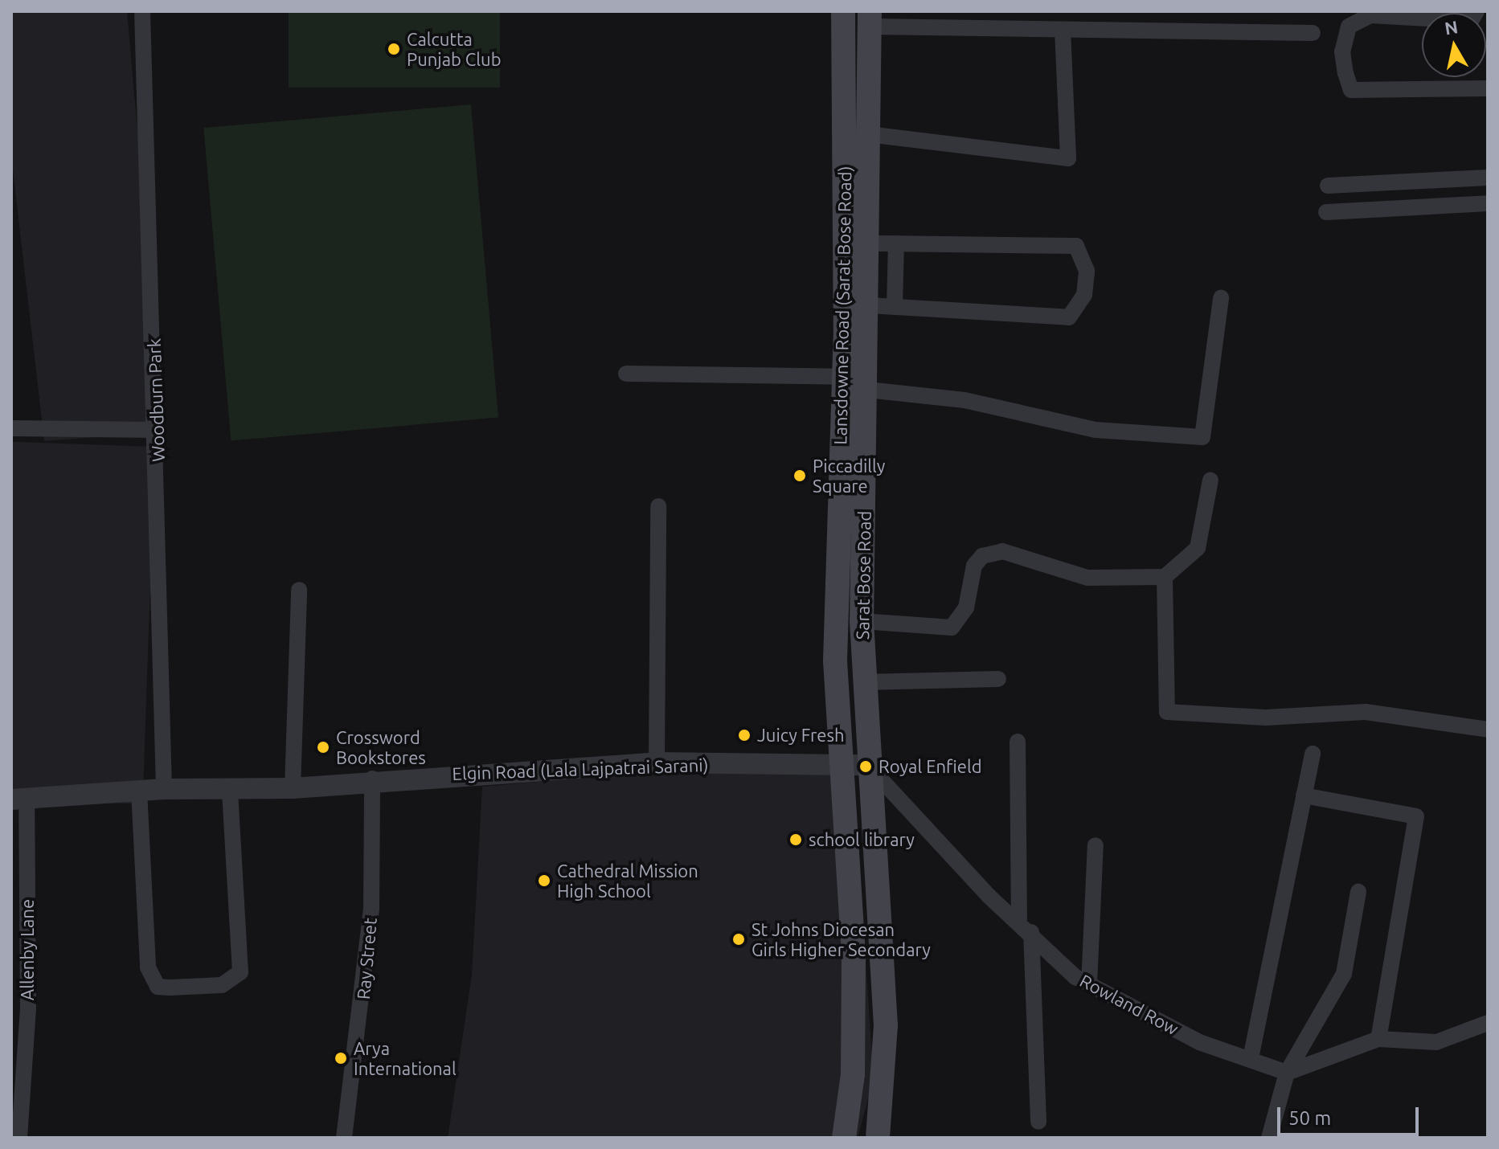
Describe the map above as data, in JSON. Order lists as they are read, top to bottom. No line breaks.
{"streets":{"main road":["Lansdowne Road (Sarat Bose Road)","Sarat Bose Road"],"street":["Woodburn Park","Elgin Road (Lala Lajpatrai Sarani)","Allenby Lane","Ray Street","Rowland Row"]},"crossings":[["Lansdowne Road (Sarat Bose Road)","Elgin Road (Lala Lajpatrai Sarani)"],["Woodburn Park","Elgin Road (Lala Lajpatrai Sarani)"],["Sarat Bose Road","Rowland Row"],["Elgin Road (Lala Lajpatrai Sarani)","Allenby Lane"],["Elgin Road (Lala Lajpatrai Sarani)","Ray Street"]],"places":["Calcutta Punjab Club","Piccadilly Square","Juicy Fresh","Crossword Bookstores","Royal Enfield","school library","Cathedral Mission High School","St Johns Diocesan Girls Higher Secondary","Arya International"],"scale_bar":"50 m","north":"top"}
